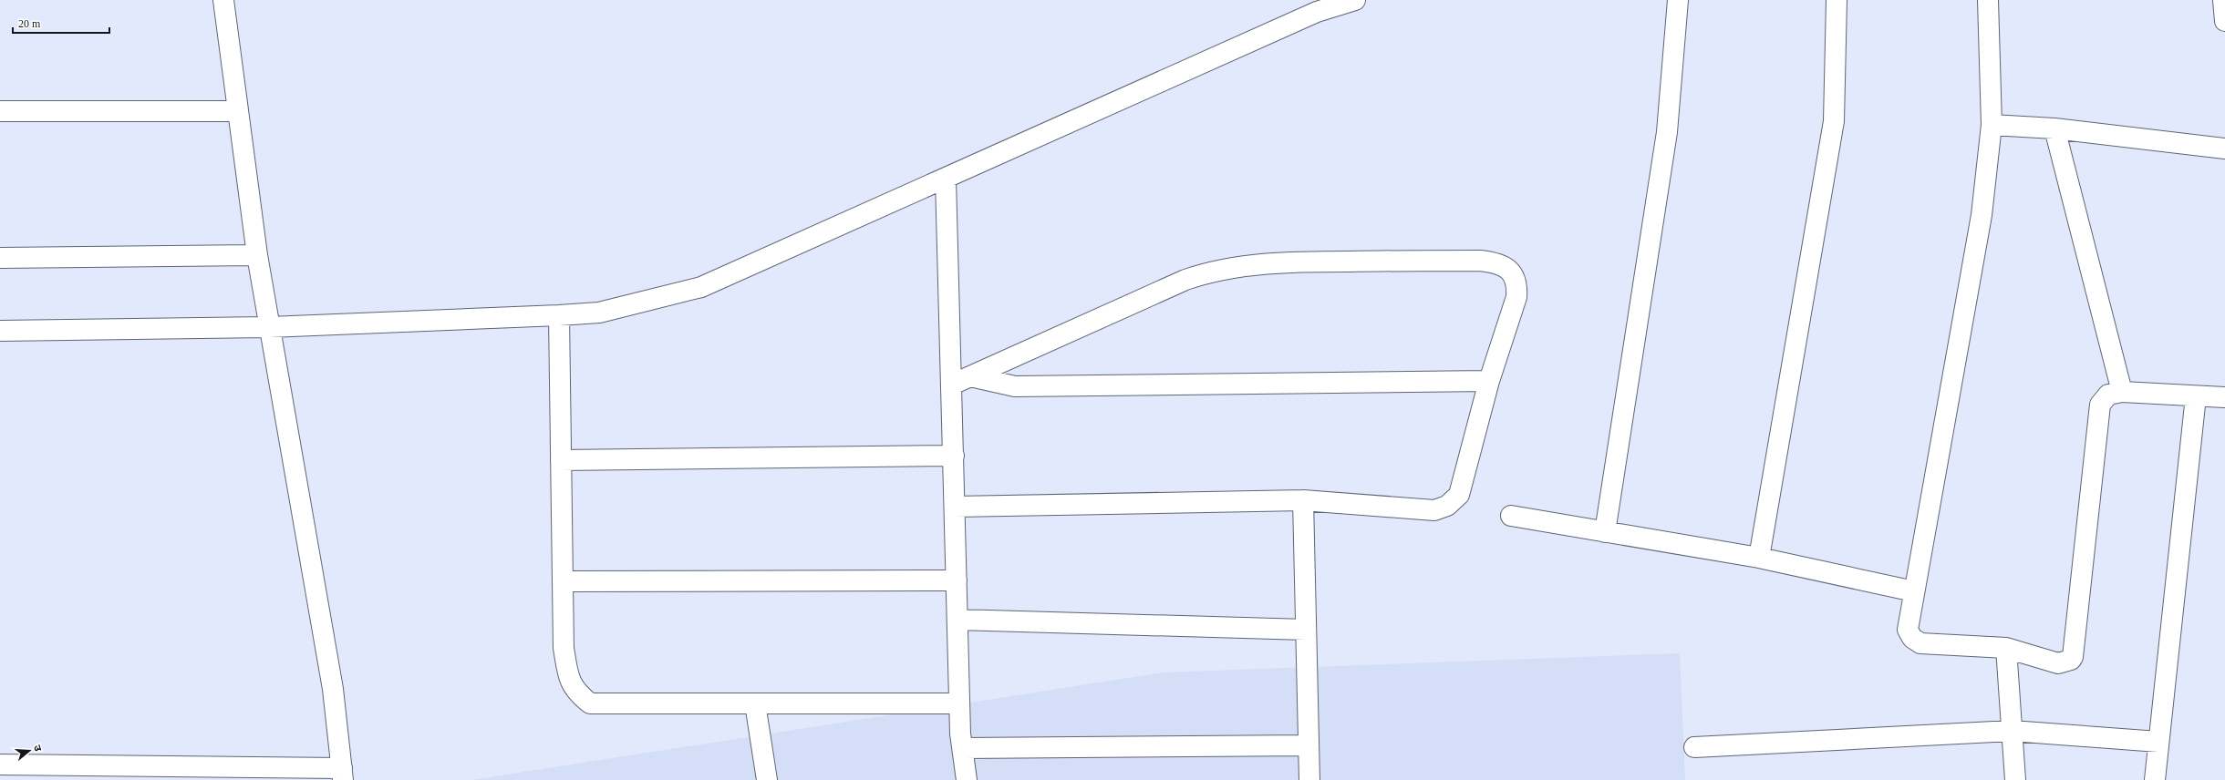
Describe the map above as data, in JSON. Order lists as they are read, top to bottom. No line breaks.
{"scale_bar":"20 m","north":"right"}
